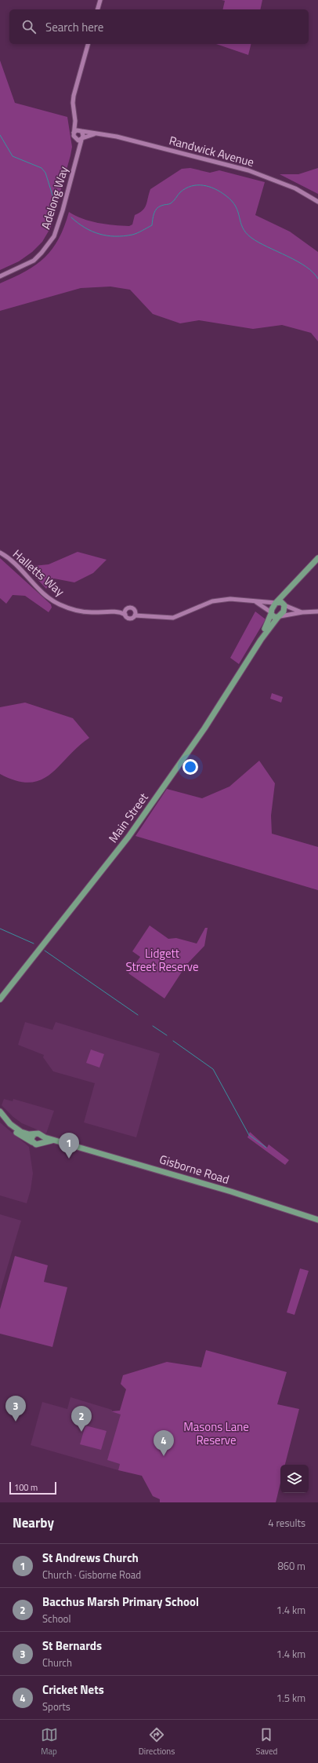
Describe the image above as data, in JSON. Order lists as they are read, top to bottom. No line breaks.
{"streets":{"main road":["Main Street","Gisborne Road"],"street":["Randwick Avenue","Adelong Way","Halletts Way"]},"crossings":[["Randwick Avenue","Adelong Way"]],"parks":["Lidgett Street Reserve","Masons Lane Reserve"],"scale_bar":"100 m","page":{"search":"Search here","pins":["1","3","2","4"],"scale":"100 m","heading":["Nearby","4 results"],"list":[{"mark":"1","name":"St Andrews Church","note":"Church · Gisborne Road","value":"860 m"},{"mark":"2","name":"Bacchus Marsh Primary School","note":"School","value":"1.4 km"},{"mark":"3","name":"St Bernards","note":"Church","value":"1.4 km"},{"mark":"4","name":"Cricket Nets","note":"Sports","value":"1.5 km"}],"nav":["Map","Directions","Saved"]}}
